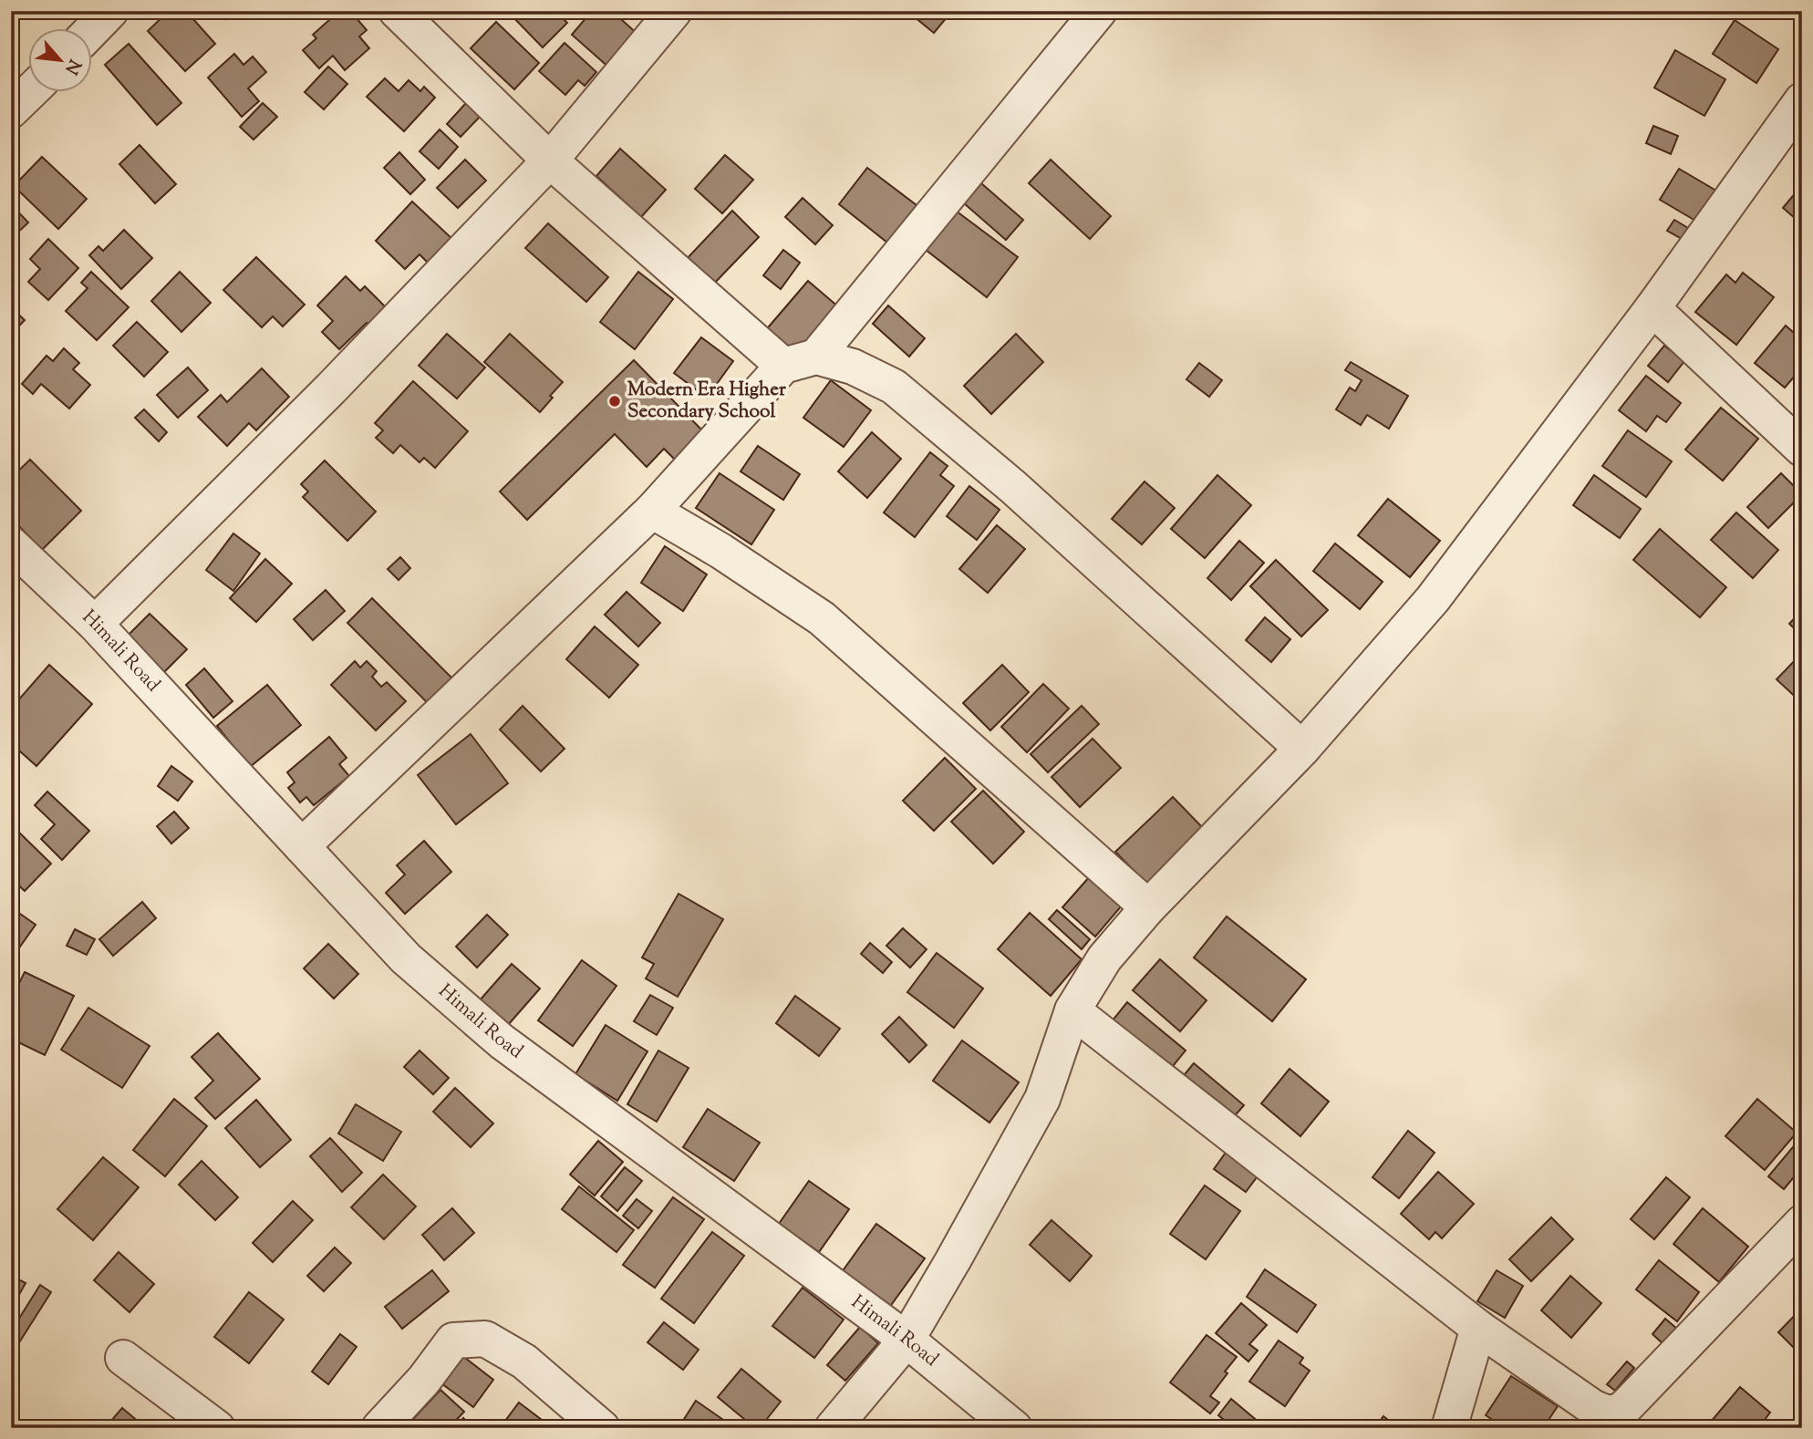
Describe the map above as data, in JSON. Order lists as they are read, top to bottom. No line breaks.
{"streets":{"street":["Himali Road"]},"places":["Modern Era Higher Secondary School"],"north":"bottom right"}
